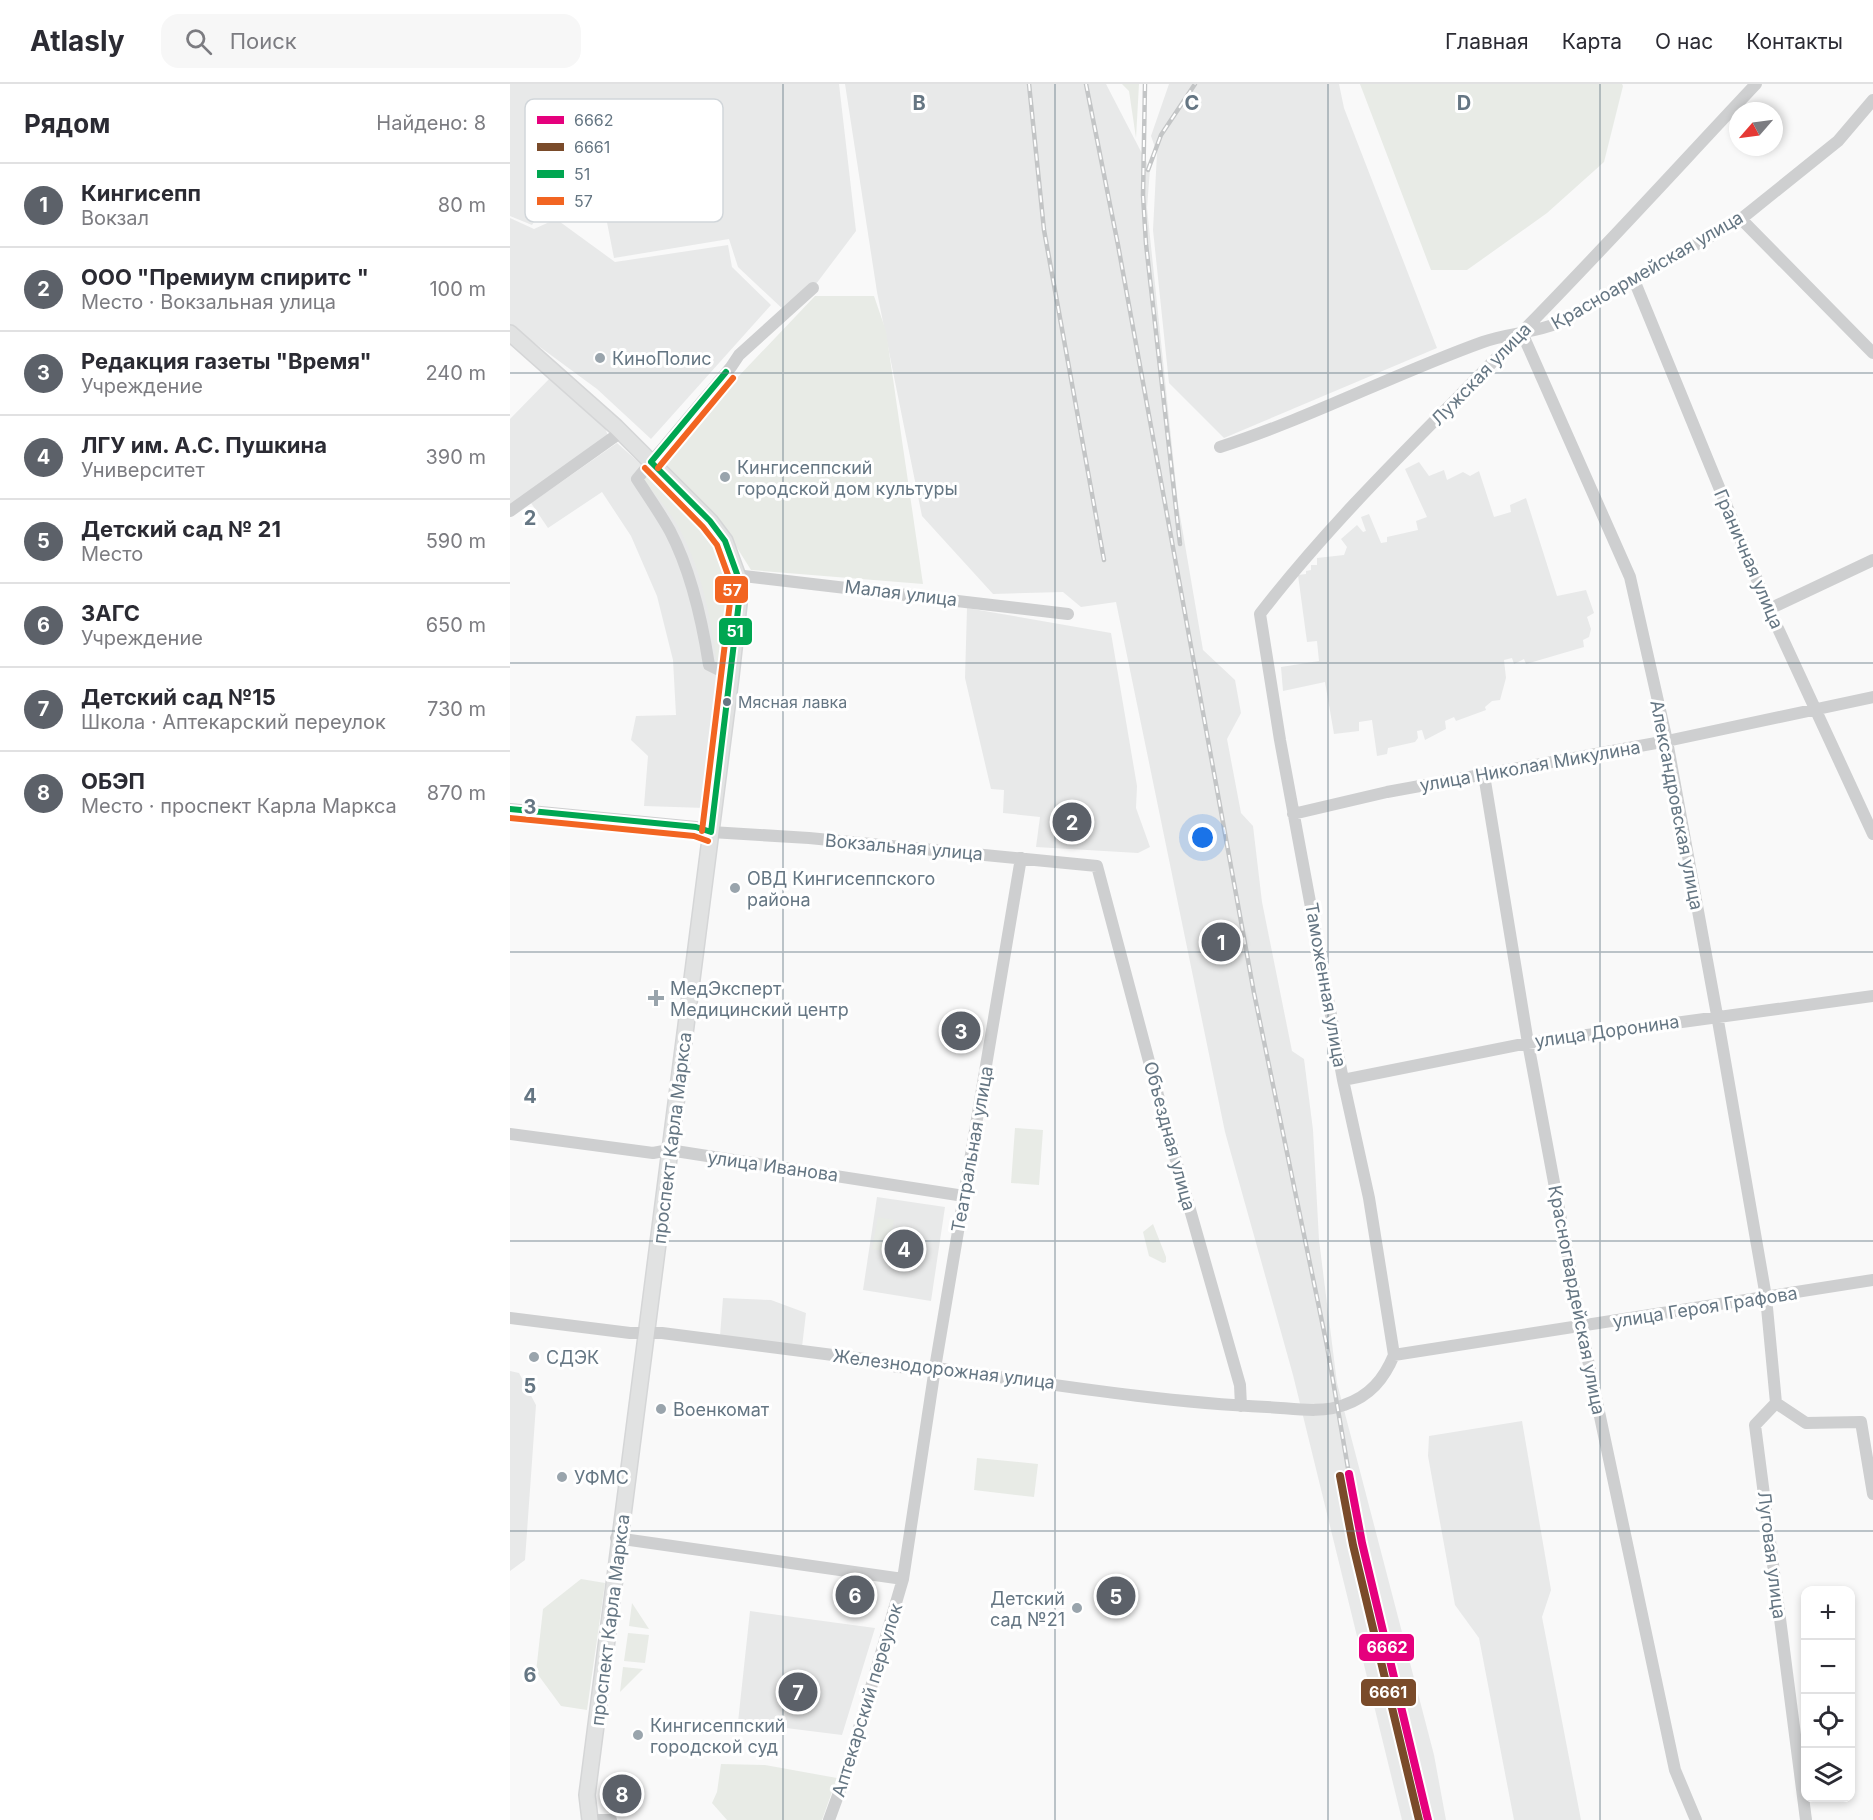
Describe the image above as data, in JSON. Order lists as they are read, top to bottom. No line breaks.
{"streets":{"main road":["проспект Карла Маркса"],"street":["Красноармейская улица","Лужская улица","Граничная улица","Малая улица","улица Николая Микулина","Александровская улица","Вокзальная улица","Таможенная улица","улица Доронина","Объездная улица","Театральная улица","улица Иванова","Красногвардейская улица","улица Героя Графова","Железнодорожная улица","Луговая улица","Аптекарский переулок"]},"crossings":[["Красноармейская улица","Лужская улица"],["Красноармейская улица","Граничная улица"],["Красноармейская улица","Александровская улица"],["Лужская улица","Александровская улица"],["Лужская улица","Таможенная улица"],["Граничная улица","улица Николая Микулина"],["Малая улица","проспект Карла Маркса"],["улица Николая Микулина","Александровская улица"],["улица Николая Микулина","Таможенная улица"],["улица Николая Микулина","Красногвардейская улица"],["Александровская улица","улица Доронина"],["Александровская улица","улица Героя Графова"],["Вокзальная улица","Объездная улица"],["Вокзальная улица","проспект Карла Маркса"],["Вокзальная улица","Театральная улица"],["Таможенная улица","улица Доронина"],["Таможенная улица","улица Героя Графова"],["Таможенная улица","Железнодорожная улица"],["улица Доронина","Красногвардейская улица"],["Объездная улица","Железнодорожная улица"],["проспект Карла Маркса","улица Иванова"],["проспект Карла Маркса","Железнодорожная улица"],["проспект Карла Маркса","Аптекарский переулок"],["Театральная улица","улица Иванова"],["Театральная улица","Железнодорожная улица"],["Театральная улица","Аптекарский переулок"],["Красногвардейская улица","улица Героя Графова"],["улица Героя Графова","Железнодорожная улица"],["Железнодорожная улица","Аптекарский переулок"]],"places":{"other":["КиноПолис","Кингисеппский городской дом культуры","Мясная лавка","ОВД Кингисеппского района","СДЭК","Военкомат","УФМС","Детский сад №21","Кингисеппский городской суд"],"health":["МедЭксперт Медицинский центр"]},"lines":["transit line 51","transit line 57","transit line 6662","transit line 6661"],"legend":["6662","6661","51","57"],"north":"bottom left","page":{"header":"Atlasly","search":"Поиск","nav":["Главная","Карта","О нас","Контакты"],"heading":["Рядом","Найдено: 8"],"list":[{"mark":"1","name":"Кингисепп","note":"Вокзал","value":"80 m"},{"mark":"2","name":"ООО \"Премиум спиритс \"","note":"Место · Вокзальная улица","value":"100 m"},{"mark":"3","name":"Редакция газеты \"Время\"","note":"Учреждение","value":"240 m"},{"mark":"4","name":"ЛГУ им. А.С. Пушкина","note":"Университет","value":"390 m"},{"mark":"5","name":"Детский сад № 21","note":"Место","value":"590 m"},{"mark":"6","name":"ЗАГС","note":"Учреждение","value":"650 m"},{"mark":"7","name":"Детский сад №15","note":"Школа · Аптекарский переулок","value":"730 m"},{"mark":"8","name":"ОБЭП","note":"Место · проспект Карла Маркса","value":"870 m"}],"pins":["2","1","3","4","6","5","7","8"],"map_buttons":["+","−"]},"grid":{"columns":["B","C","D"],"rows":["2","3","4","5","6"]}}
